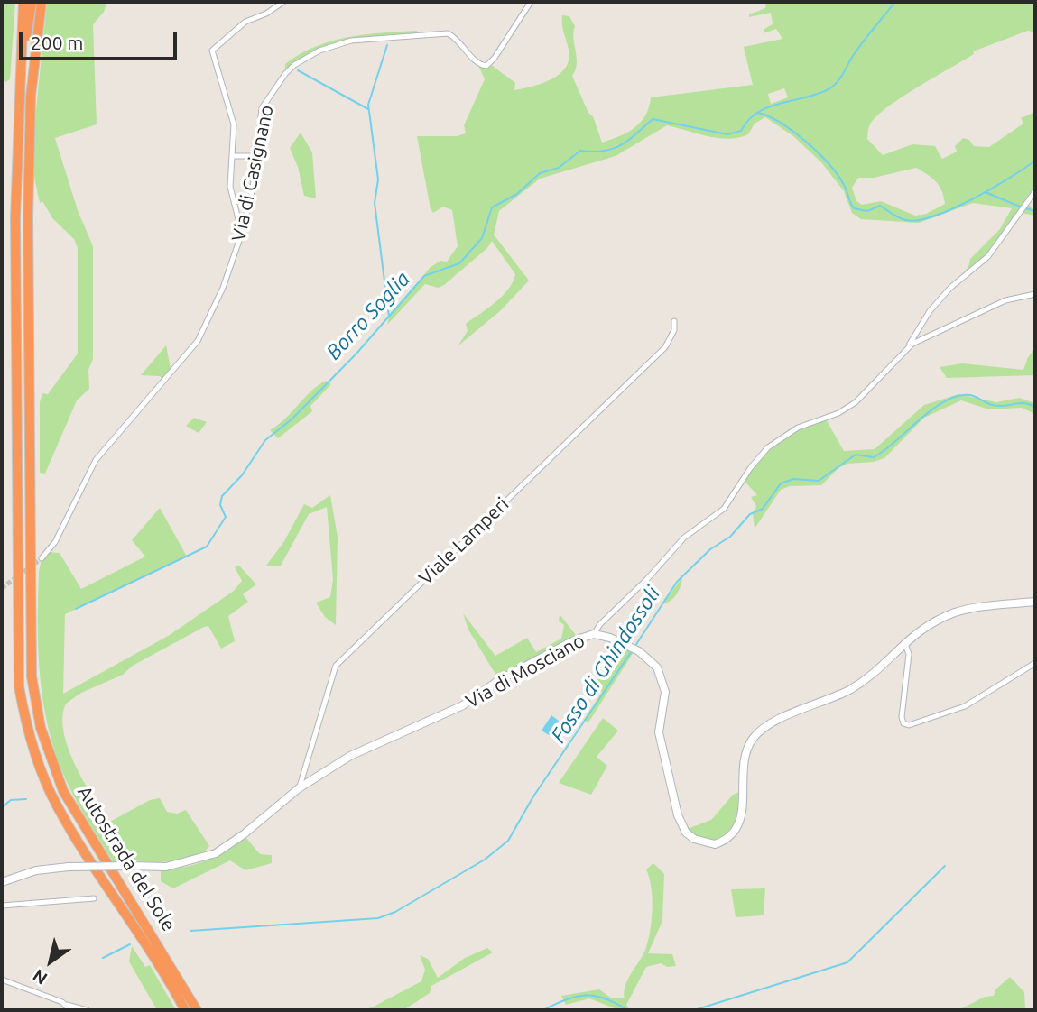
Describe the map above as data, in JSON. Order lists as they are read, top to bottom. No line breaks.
{"streets":{"highway":["Autostrada del Sole"],"main road":["Via di Mosciano"],"street":["Via di Casignano","Viale Lamperi"]},"crossings":[["Viale Lamperi","Via di Mosciano"]],"water":["Borro Soglia","Fosso di Ghindossoli"],"scale_bar":"200 m","north":"bottom left"}
